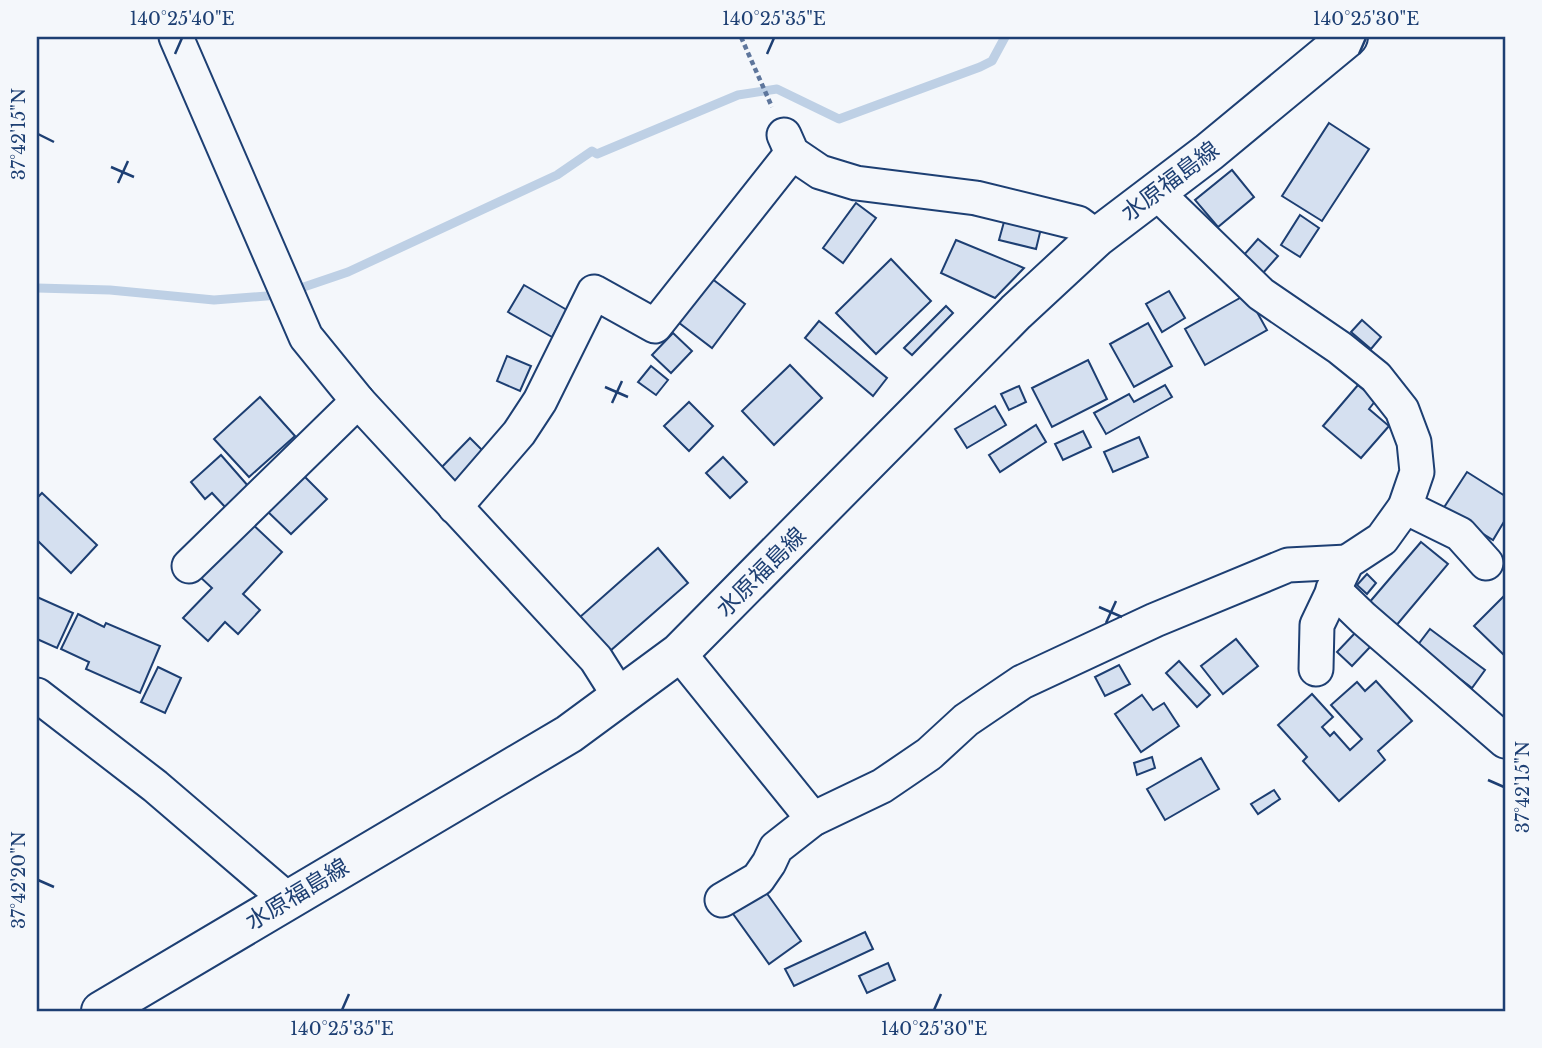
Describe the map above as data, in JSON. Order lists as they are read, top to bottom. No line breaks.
{"streets":{"main road":["水原福島線"]},"coordinates":["140°25'40\"E","140°25'35\"E","140°25'30\"E","37°42'15\"N","37°42'20\"N"]}
